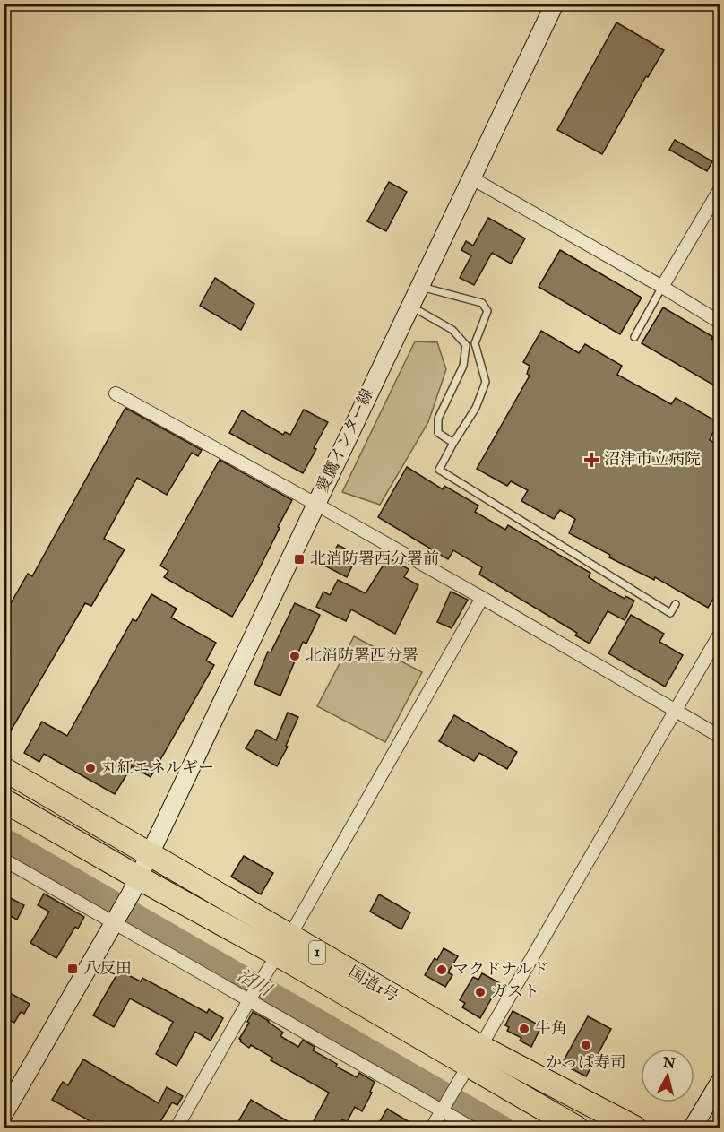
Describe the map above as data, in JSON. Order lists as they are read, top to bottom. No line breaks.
{"streets":{"highway":["1","国道1号"],"main road":["愛鷹インター線"]},"crossings":[["愛鷹インター線","国道1号"]],"water":["沼川"],"places":{"health":["沼津市立病院"],"transit":["北消防署西分署前","八反田"],"other":["北消防署西分署","丸紅エネルギー","マクドナルド","ガスト","牛角","かっぱ寿司"]},"north":"top"}
